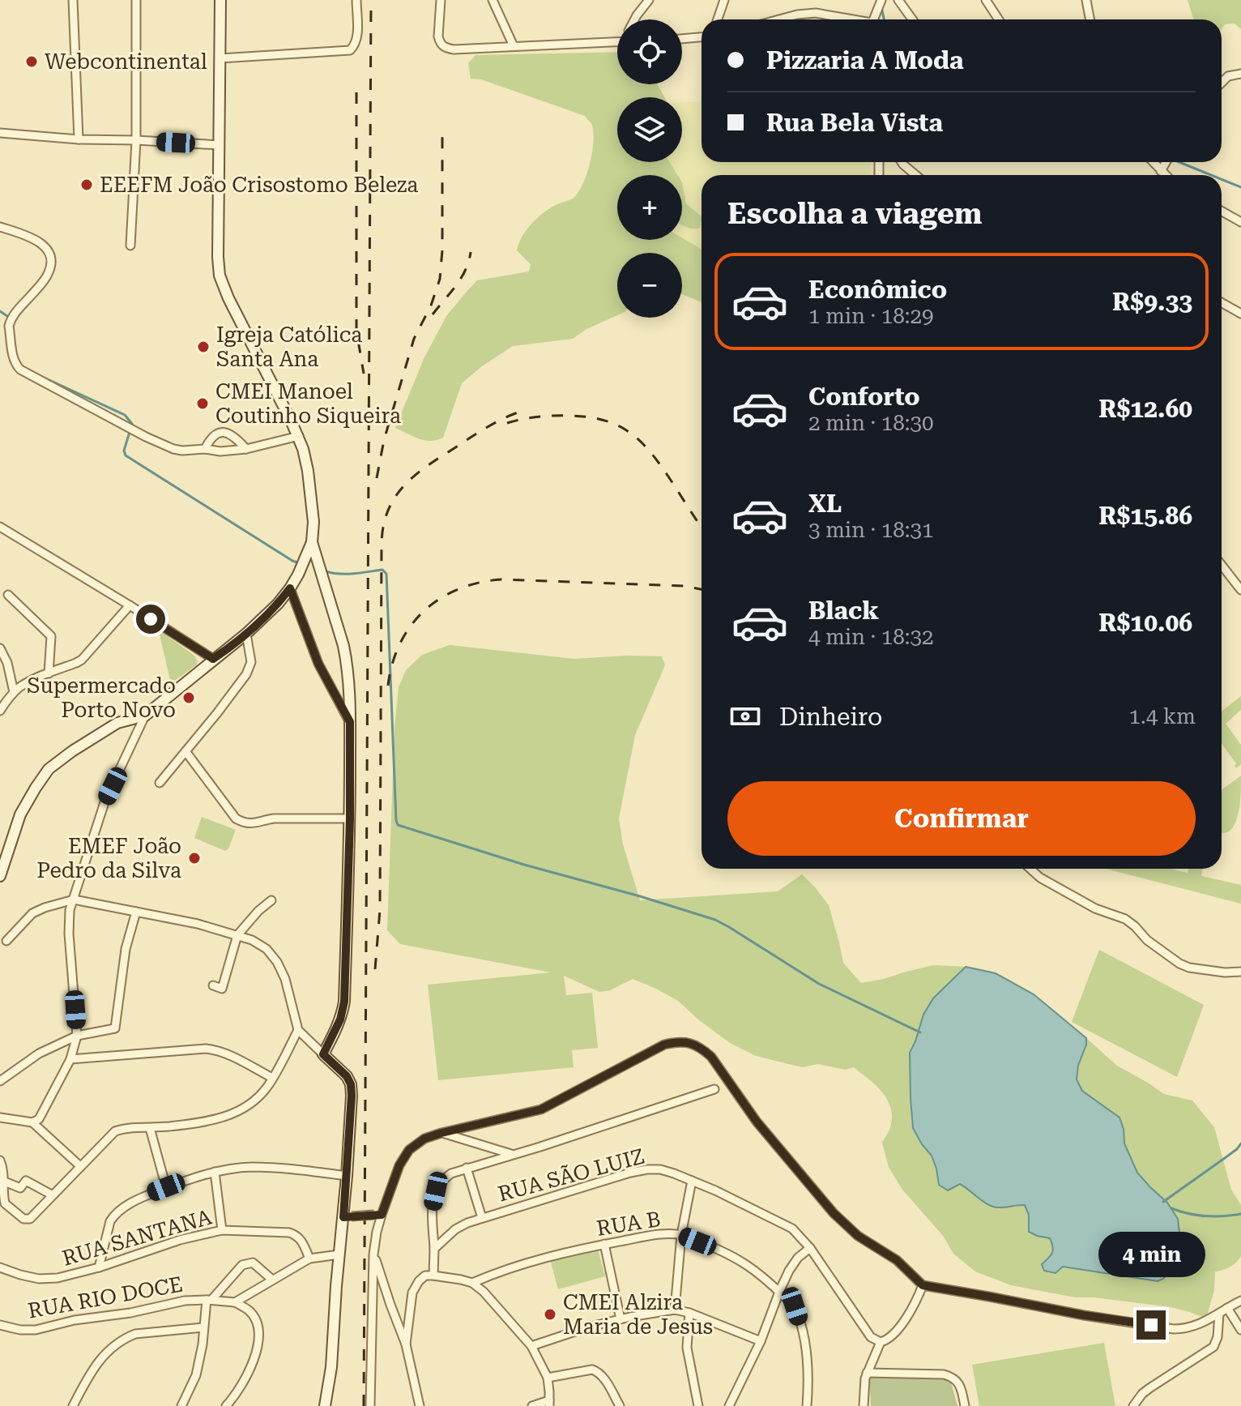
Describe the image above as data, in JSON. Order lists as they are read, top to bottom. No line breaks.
{"streets":{"street":["RUA SÃO LUIZ","RUA B","RUA SANTANA","RUA RIO DOCE"]},"places":["Webcontinental","EEEFM João Crisostomo Beleza","Igreja Católica Santa Ana","CMEI Manoel Coutinho Siqueira","Supermercado Porto Novo","EMEF João Pedro da Silva","CMEI Alzira Maria de Jesus"],"page":{"map_buttons":["+","−"],"banner":["Pizzaria A Moda","Rua Bela Vista"],"heading":"Escolha a viagem","list":[{"name":"Econômico","note":"1 min · 18:29","value":"R$9.33"},{"name":"Conforto","note":"2 min · 18:30","value":"R$12.60"},{"name":"XL","note":"3 min · 18:31","value":"R$15.86"},{"name":"Black","note":"4 min · 18:32","value":"R$10.06"}],"pay":["Dinheiro","1.4 km"],"buttons":"Confirmar","bubble":"4 min"}}
